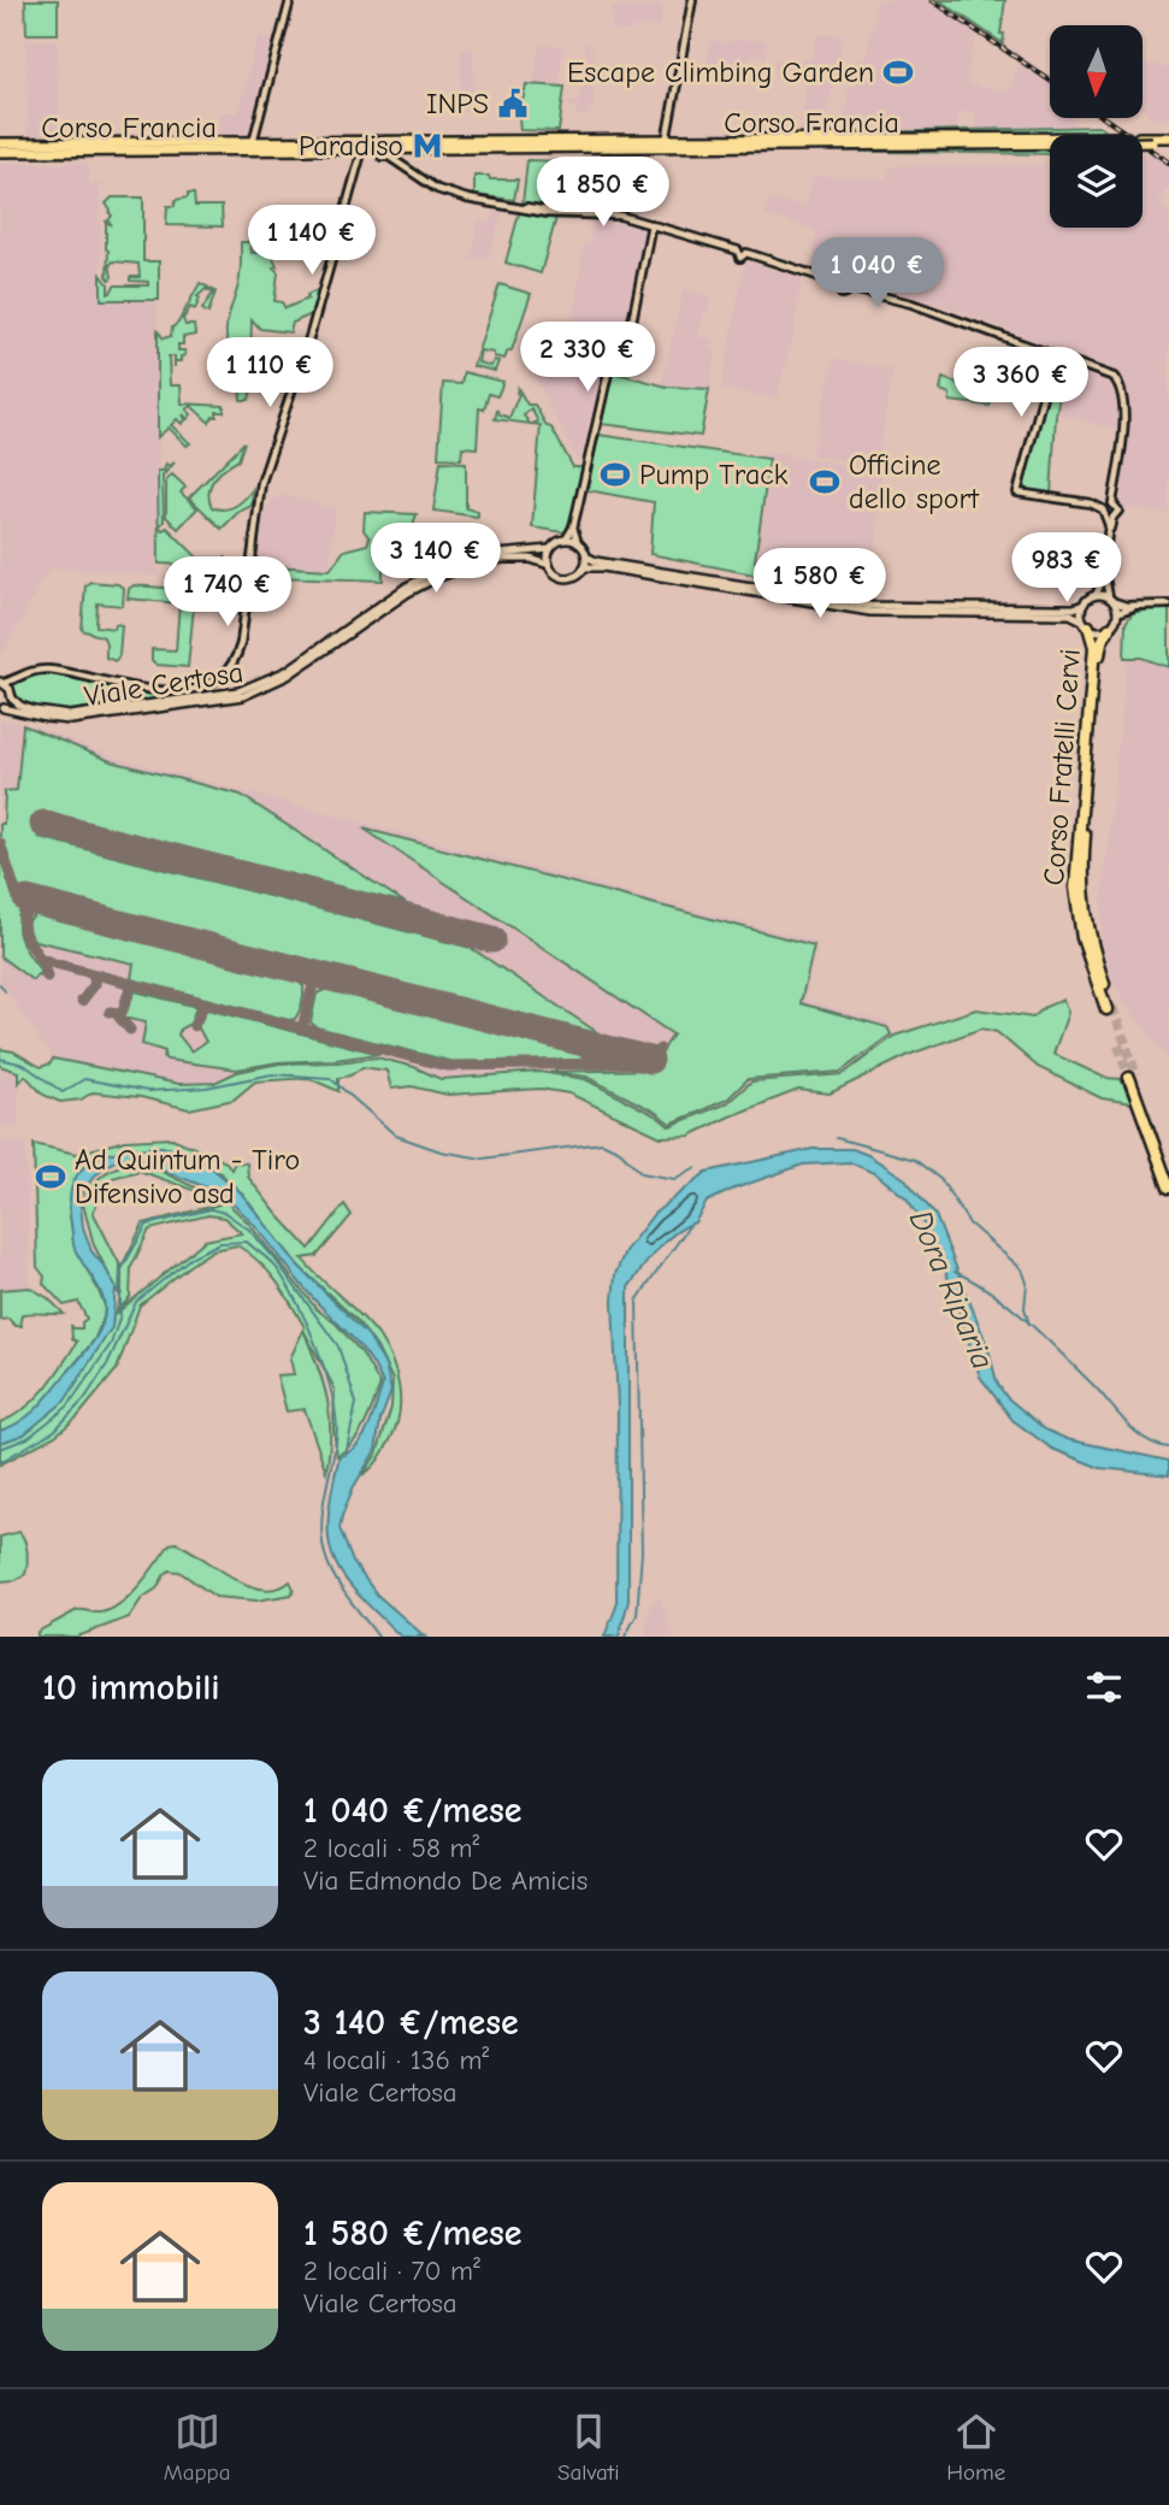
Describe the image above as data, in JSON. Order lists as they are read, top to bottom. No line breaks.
{"streets":{"highway":["Corso Fratelli Cervi"],"main road":["Corso Francia","Viale Certosa"]},"water":["Dora Riparia"],"places":{"sports":["Escape Climbing Garden","Pump Track","Officine dello sport","Ad Quintum - Tiro Difensivo asd"],"public building":["INPS"],"metro station":["Paradiso"]},"north":"bottom","page":{"price":["1 850 €","1 140 €","1 040 €","2 330 €","1 110 €","3 360 €","3 140 €","983 €","1 580 €","1 740 €"],"heading":"10 immobili","list":[{"name":"1 040 €/mese","note":"2 locali · 58 m² · Via Edmondo De Amicis"},{"name":"3 140 €/mese","note":"4 locali · 136 m² · Viale Certosa"},{"name":"1 580 €/mese","note":"2 locali · 70 m² · Viale Certosa"}],"tabs":["Mappa","Salvati","Home"]}}
